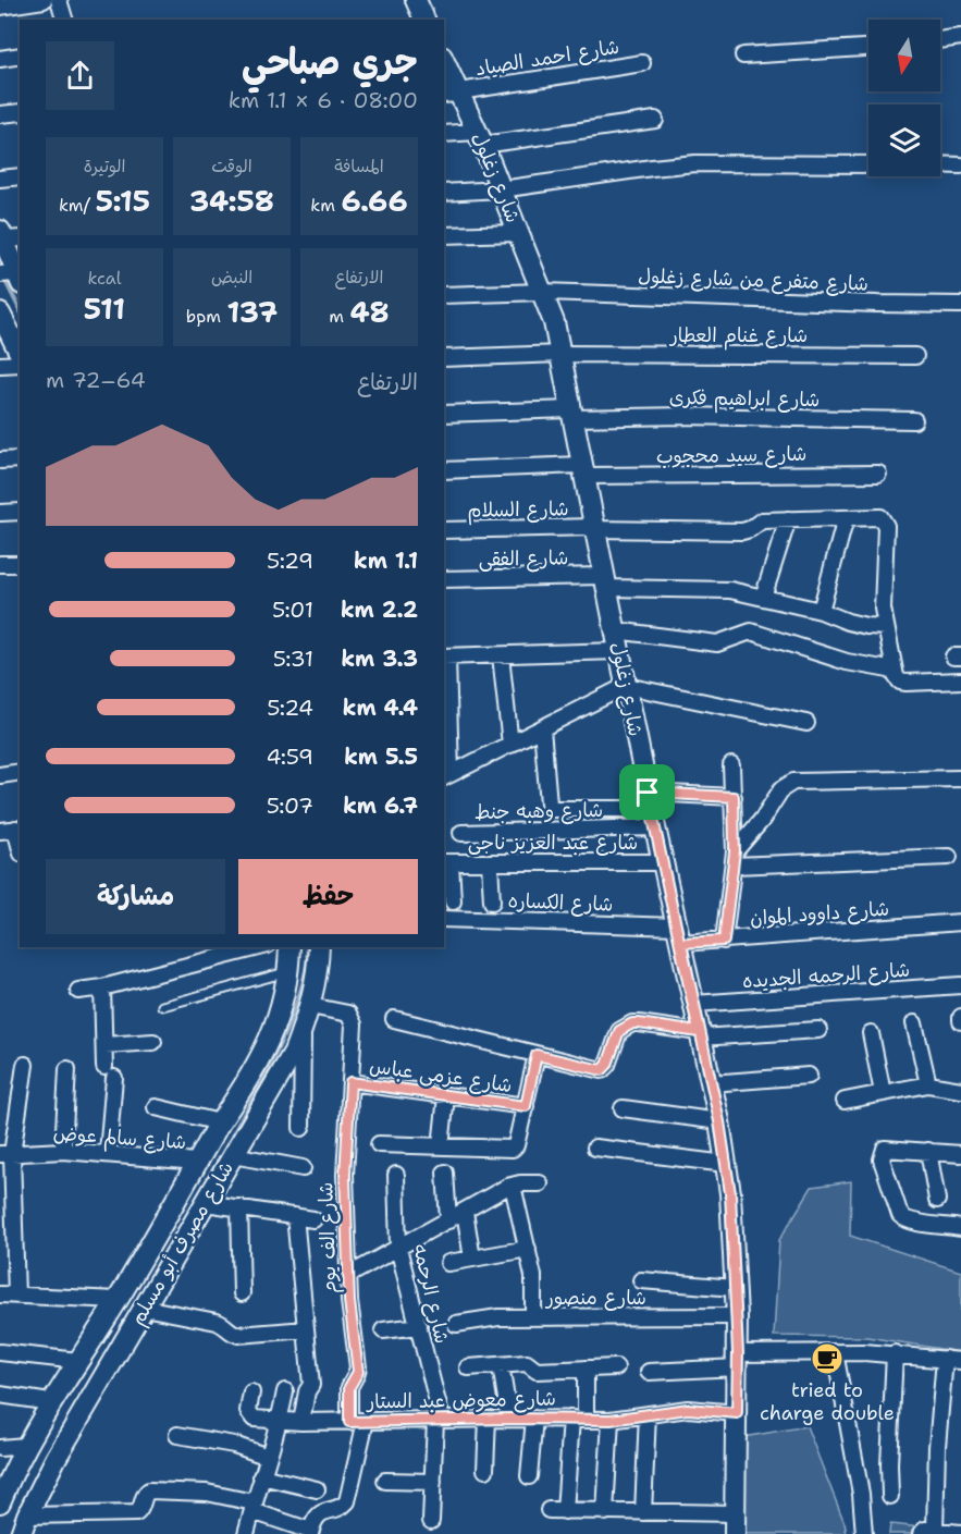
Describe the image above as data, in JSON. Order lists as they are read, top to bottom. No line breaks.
{"streets":{"street":["شارع احمد الصياد","شارع زغلول","شارع متفرع من شارع زغلول","شارع غنام العطار","شارع ابراهيم فكرى","شارع سيد محجوب","شارع السلام","شارع الفقى","شارع وهبه جنط","شارع عبد العزيز ناجى","شارع الكساره","شارع داوود الموان","شارع الرحمه الجديده","شارع عزمى عباس","شارع سالم عوض","شارع الف يوم","شارع مصرف أبو مسلم","شارع الرحمه","شارع منصور","شارع معوض عبد الستار"]},"crossings":[["شارع احمد الصياد","شارع زغلول"],["شارع زغلول","شارع متفرع من شارع زغلول"],["شارع زغلول","شارع غنام العطار"],["شارع زغلول","شارع ابراهيم فكرى"],["شارع زغلول","شارع سيد محجوب"],["شارع زغلول","شارع السلام"],["شارع زغلول","شارع الفقى"],["شارع زغلول","شارع وهبه جنط"],["شارع زغلول","شارع عبد العزيز ناجى"],["شارع زغلول","شارع الكساره"],["شارع زغلول","شارع داوود الموان"],["شارع زغلول","شارع الرحمه الجديده"],["شارع زغلول","شارع منصور"],["شارع زغلول","شارع معوض عبد الستار"],["شارع السلام","شارع الفقى"],["شارع الكساره","شارع داوود الموان"],["شارع عزمى عباس","شارع الف يوم"],["شارع سالم عوض","شارع مصرف أبو مسلم"],["شارع الف يوم","شارع مصرف أبو مسلم"],["شارع الف يوم","شارع معوض عبد الستار"],["شارع الرحمه","شارع معوض عبد الستار"]],"places":{"cafe":["tried to charge double"]},"north":"bottom","page":{"heading":["جري صباحي","08:00 · 6 × 1.1 km"],"stats":[["المسافة","6.66 km"],["الوقت","34:58"],["الوتيرة","5:15 /km"],["الارتفاع","48 m"],["النبض","137 bpm"],["kcal","511"]],"chart":["الارتفاع","64–72 m"],"list":[{"name":"1.1 km","note":"5:29"},{"name":"2.2 km","note":"5:01"},{"name":"3.3 km","note":"5:31"},{"name":"4.4 km","note":"5:24"},{"name":"5.5 km","note":"4:59"},{"name":"6.7 km","note":"5:07"}],"buttons":["حفظ","مشاركة"]}}
